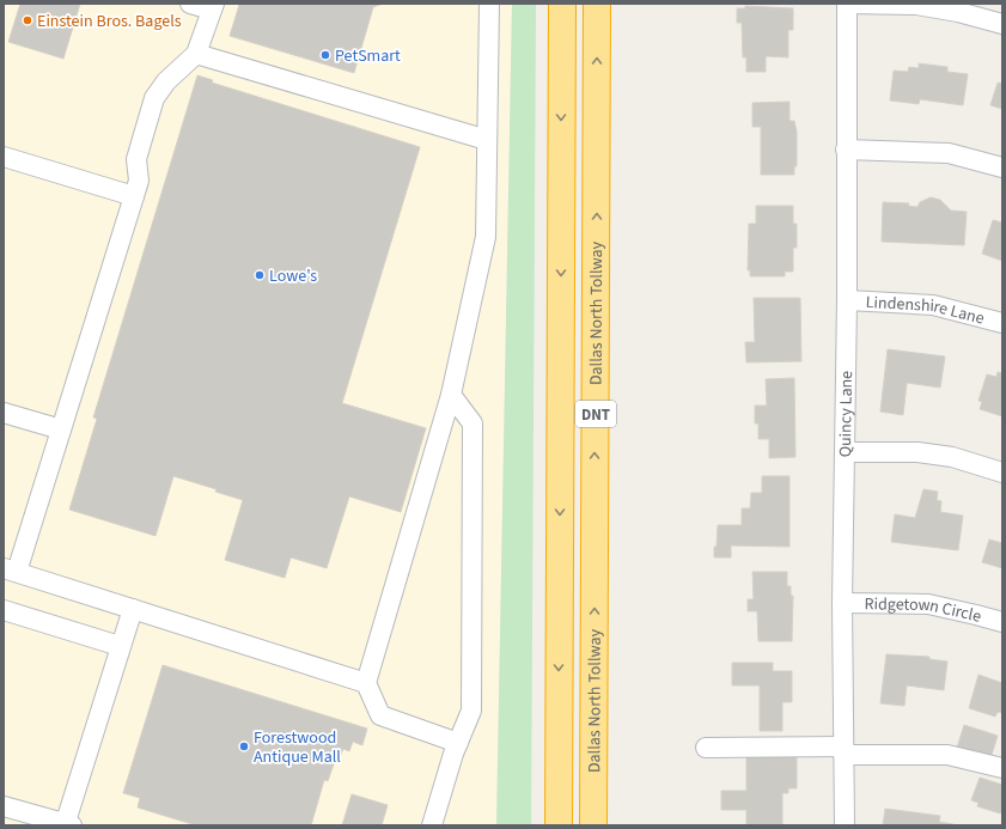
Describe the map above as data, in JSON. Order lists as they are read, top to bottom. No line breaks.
{"streets":{"highway":["Dallas North Tollway","DNT"],"street":["Lindenshire Lane","Quincy Lane","Ridgetown Circle"]},"crossings":[["Lindenshire Lane","Quincy Lane"],["Quincy Lane","Ridgetown Circle"]],"places":["Einstein Bros. Bagels","PetSmart","Lowe's","Forestwood Antique Mall"]}
